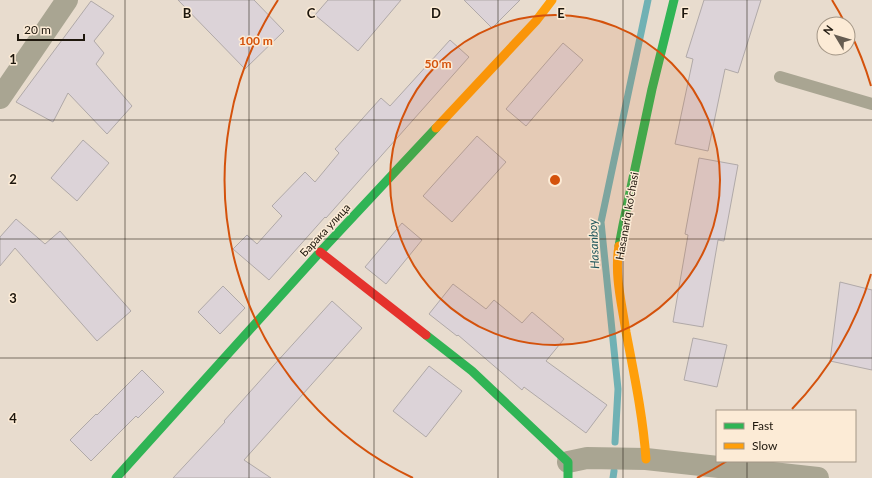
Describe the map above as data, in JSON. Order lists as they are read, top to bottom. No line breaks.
{"streets":{"street":["Hasanariq ko'chasi","Барака улица"]},"water":["Hasanboy"],"legend":["Fast","Slow"],"scale_bar":"20 m","north":"top left","grid":{"columns":["B","C","D","E","F"],"rows":["1","2","3","4"]},"rings":["100 m","50 m"]}
